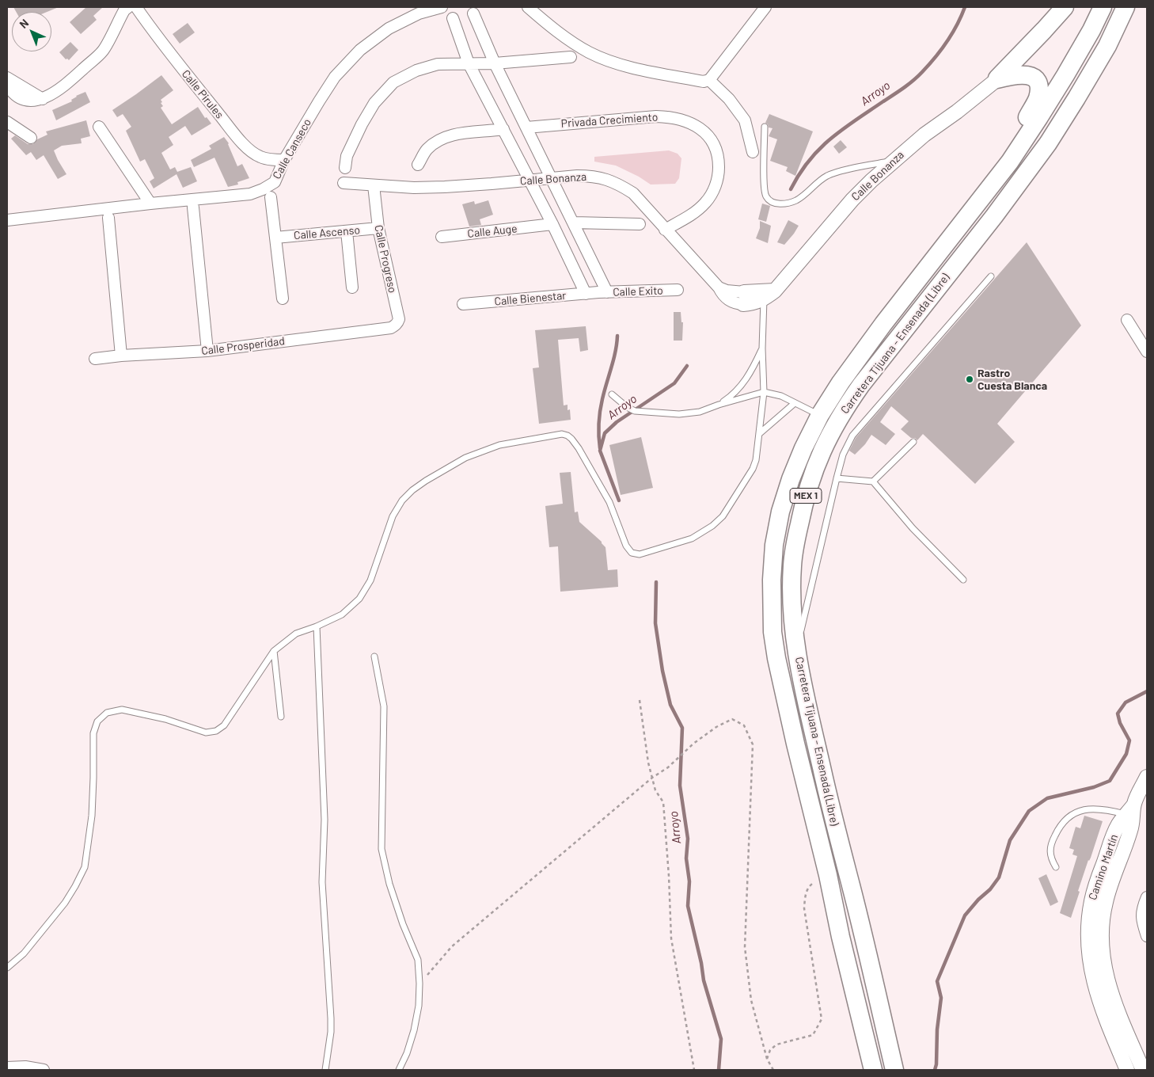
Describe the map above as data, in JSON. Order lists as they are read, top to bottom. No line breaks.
{"streets":{"highway":["Carretera Tijuana - Ensenada (Libre)","MEX 1"],"street":["Calle Pirules","Privada Crecimiento","Calle Canseco","Calle Bonanza","Calle Auge","Calle Ascenso","Calle Progreso","Calle Exito","Calle Bienestar","Calle Prosperidad","Camino Martín"]},"crossings":[["Calle Pirules","Calle Canseco"],["Privada Crecimiento","Calle Bonanza"],["Calle Bonanza","Calle Progreso"],["Calle Ascenso","Calle Progreso"],["Calle Progreso","Calle Prosperidad"],["Calle Exito","Calle Bienestar"]],"water":["Arroyo"],"places":["Rastro Cuesta Blanca"],"north":"top left"}
